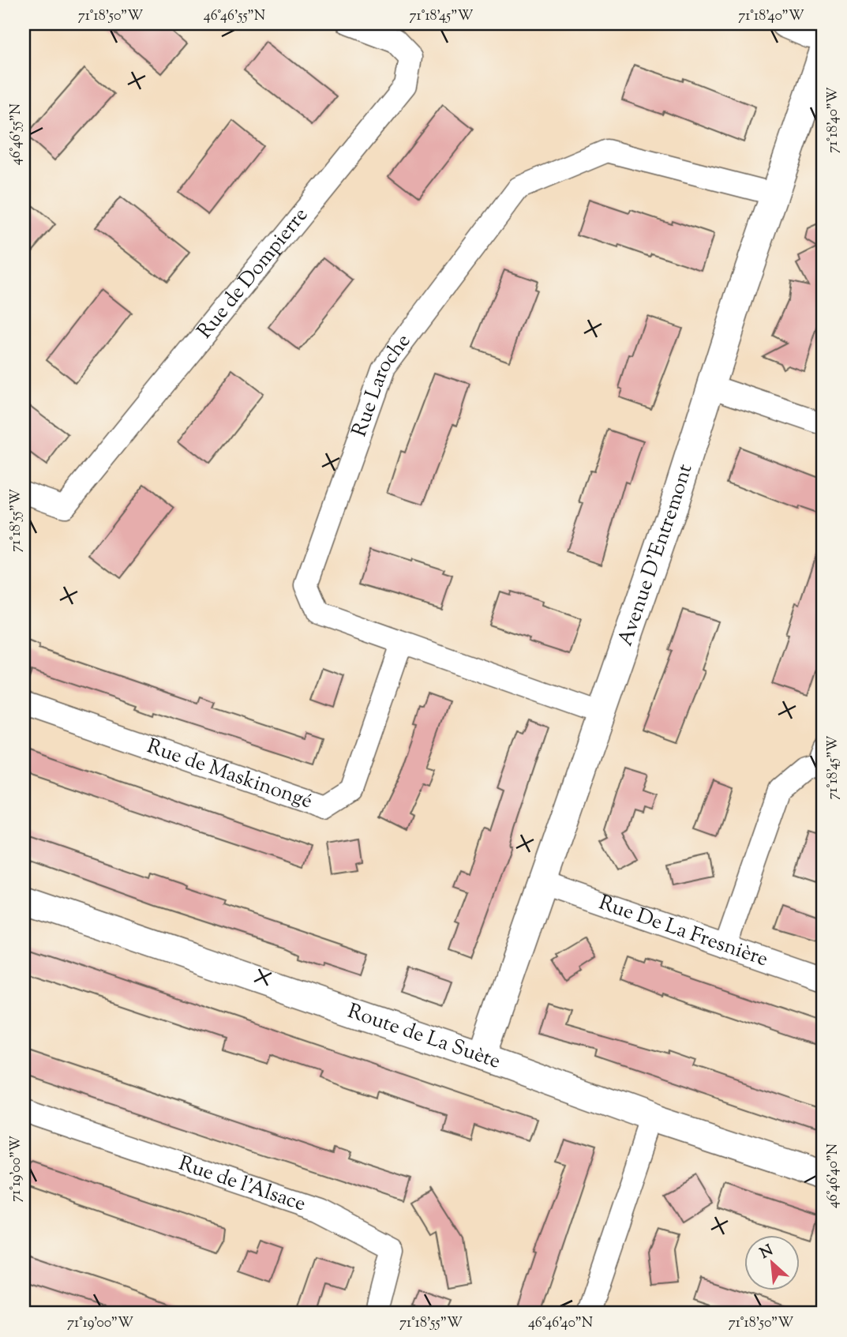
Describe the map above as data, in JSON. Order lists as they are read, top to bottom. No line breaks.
{"streets":{"street":["Rue de Dompierre","Rue Laroche","Avenue D'Entremont","Rue de Maskinongé","Rue De La Fresnière","Route de La Suète","Rue de l'Alsace"]},"crossings":[["Rue Laroche","Avenue D'Entremont"],["Rue Laroche","Rue de Maskinongé"],["Avenue D'Entremont","Rue De La Fresnière"],["Avenue D'Entremont","Route de La Suète"]],"north":"top left","coordinates":["71°18'50\"W","46°46'55\"N","71°18'45\"W","71°18'40\"W","71°18'55\"W","71°19'00\"W","46°46'40\"N"]}
